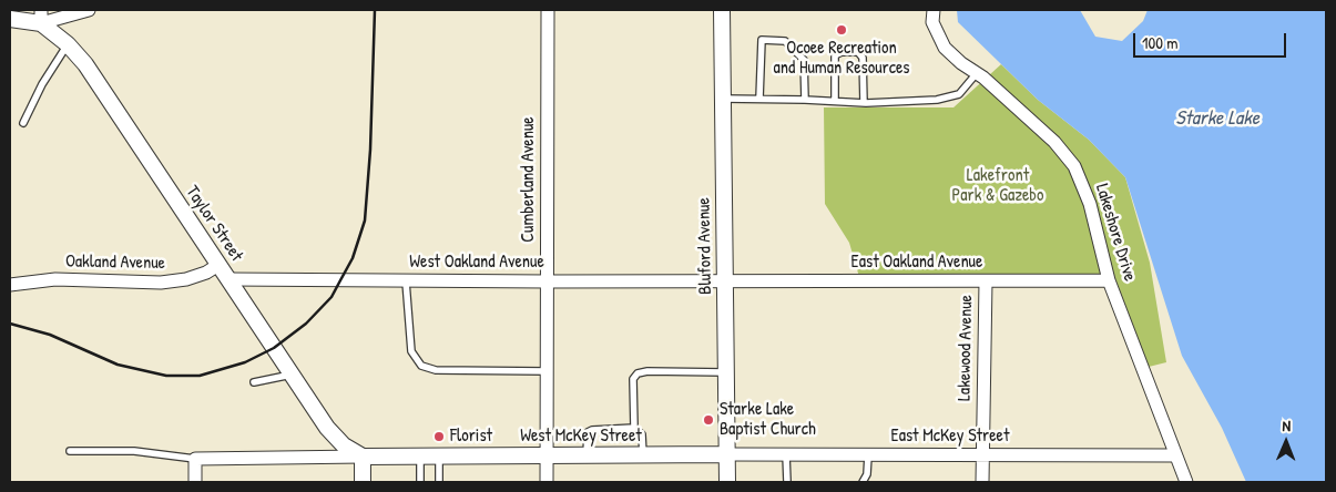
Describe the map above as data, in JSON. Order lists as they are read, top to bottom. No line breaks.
{"streets":{"street":["Cumberland Avenue","Taylor Street","Lakeshore Drive","Bluford Avenue","Oakland Avenue","West Oakland Avenue","East Oakland Avenue","Lakewood Avenue","West McKey Street","East McKey Street"]},"crossings":[["Cumberland Avenue","West Oakland Avenue"],["Cumberland Avenue","West McKey Street"],["Taylor Street","Oakland Avenue"],["Taylor Street","West Oakland Avenue"],["Taylor Street","West McKey Street"],["Lakeshore Drive","East Oakland Avenue"],["Lakeshore Drive","East McKey Street"],["Bluford Avenue","West Oakland Avenue"],["Bluford Avenue","East Oakland Avenue"],["Bluford Avenue","West McKey Street"],["Bluford Avenue","East McKey Street"],["West Oakland Avenue","East Oakland Avenue"],["East Oakland Avenue","Lakewood Avenue"],["Lakewood Avenue","East McKey Street"],["West McKey Street","East McKey Street"]],"water":["Starke Lake"],"parks":["Lakefront Park & Gazebo"],"places":["Ocoee Recreation and Human Resources","Starke Lake Baptist Church","Florist"],"scale_bar":"100 m","north":"top"}
